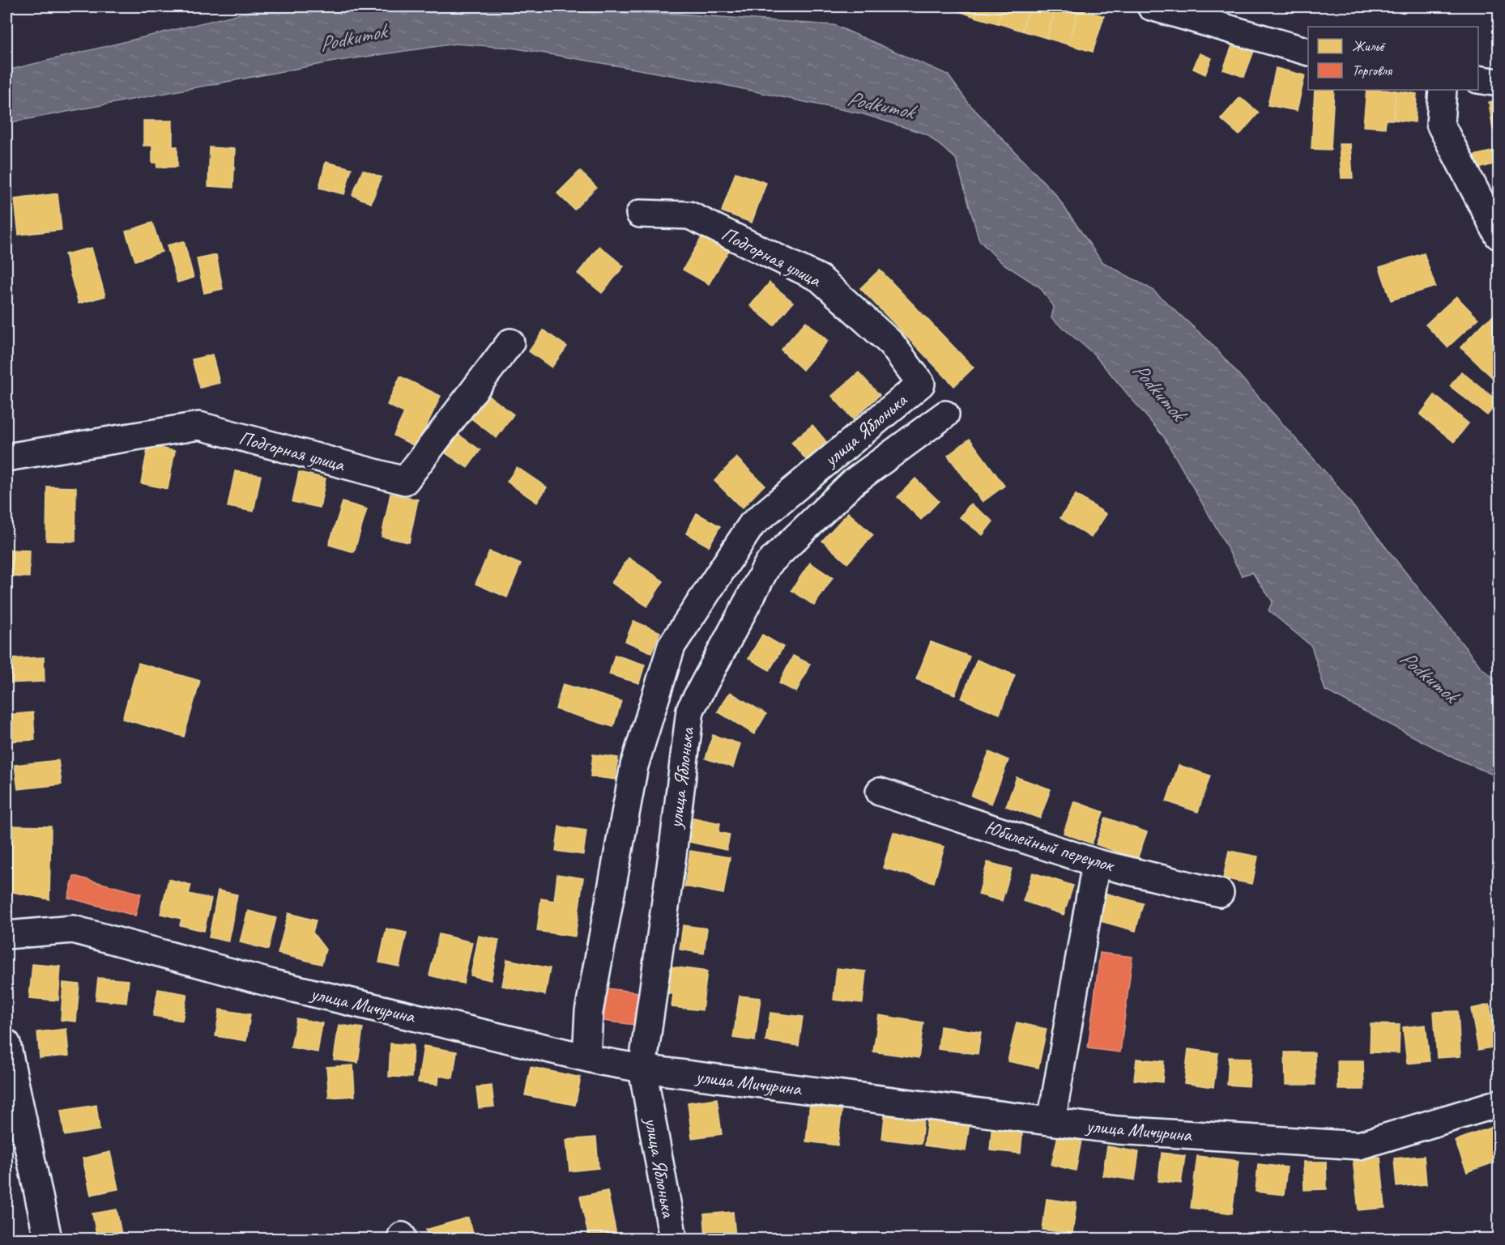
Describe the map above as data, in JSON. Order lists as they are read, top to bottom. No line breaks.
{"streets":{"street":["Подгорная улица","улица Яблонька","Юбилейный переулок","улица Мичурина"]},"crossings":[["Подгорная улица","улица Яблонька"],["улица Яблонька","улица Мичурина"]],"water":["Podkumok"],"legend":["Жильё","Торговля"]}
